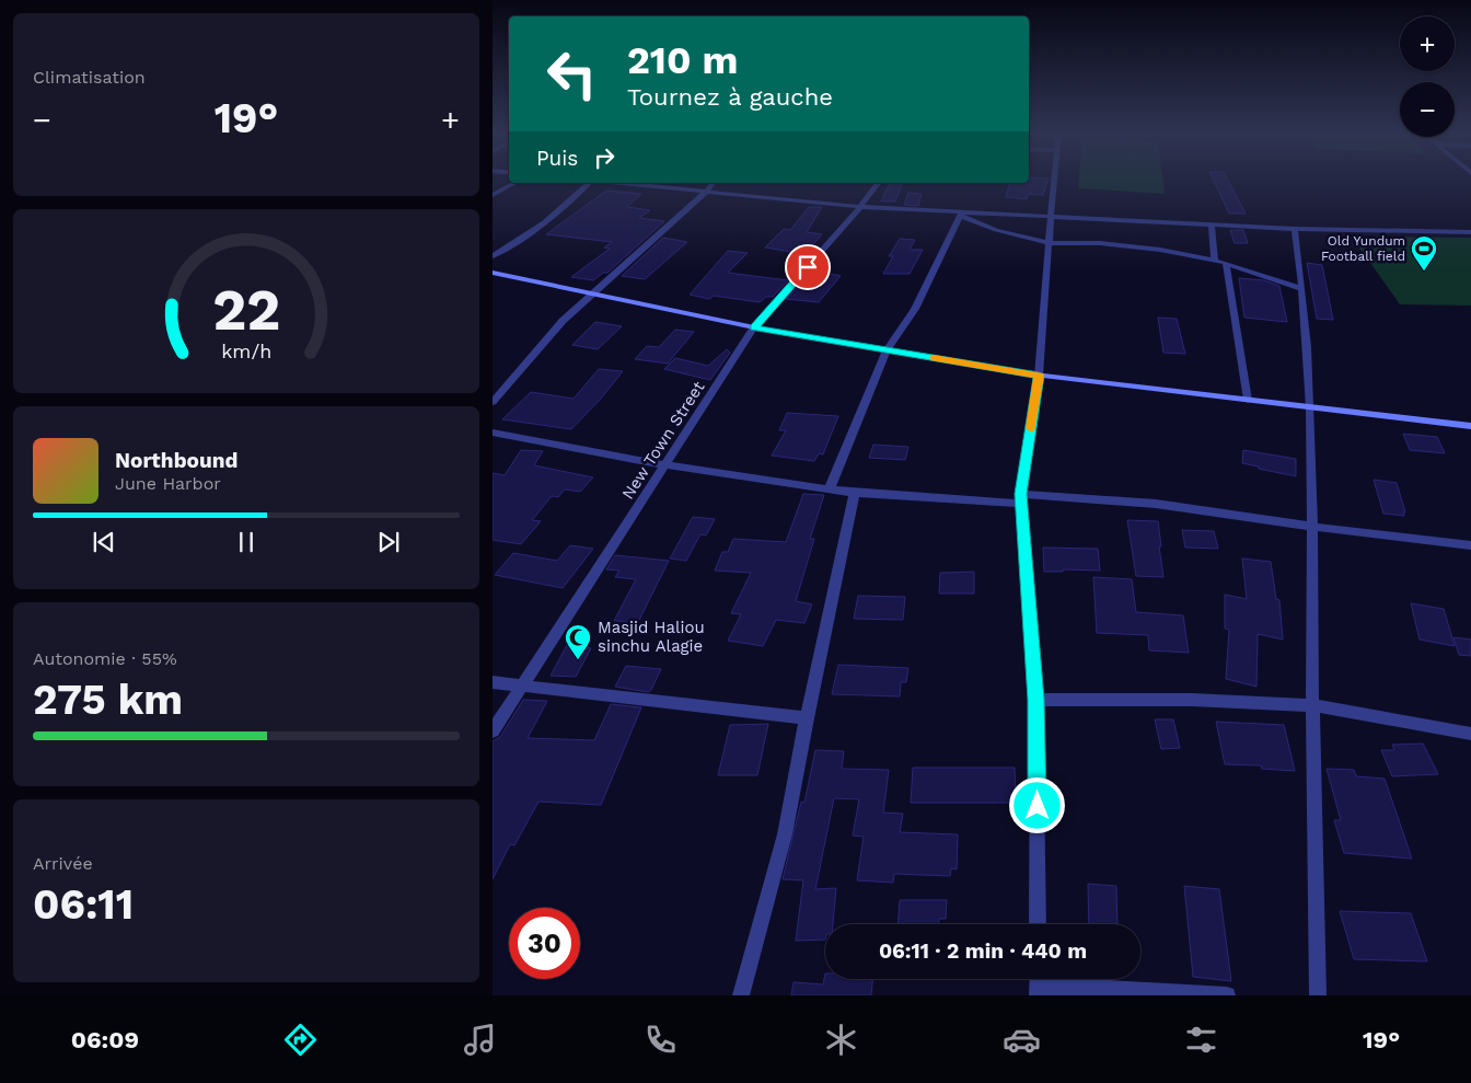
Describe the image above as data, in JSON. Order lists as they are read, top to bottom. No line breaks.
{"streets":{"street":["New Town Street"]},"places":{"sports":["Old Yundum Football field"],"mosque":["Masjid Haliou sinchu Alagie"]},"page":{"tile":["Climatisation",["Autonomie · 55%","275 km"],["Arrivée","06:11"]],"map_buttons":["+","−"],"turn":["210 m","Tournez à gauche"],"heat":["−","19°","+"],"then":"Puis","song":["Northbound","June Harbor"],"limit":"30","trip":"06:11 · 2 min · 440 m","tabs":["06:09","19°"],"gauge":["22","km/h"]}}
